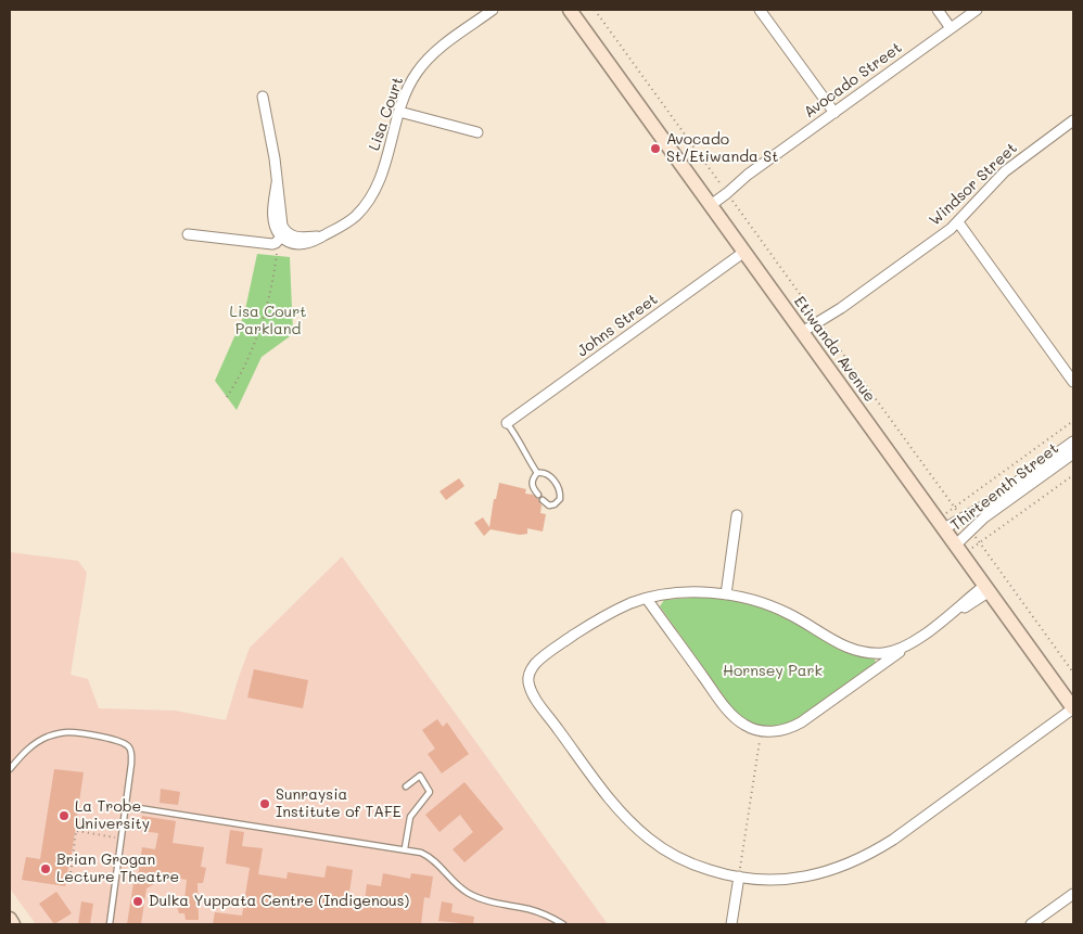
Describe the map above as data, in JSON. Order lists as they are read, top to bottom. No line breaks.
{"streets":{"street":["Avocado Street","Lisa Court","Windsor Street","Johns Street","Etiwanda Avenue","Thirteenth Street"]},"crossings":[["Avocado Street","Etiwanda Avenue"],["Windsor Street","Etiwanda Avenue"],["Johns Street","Etiwanda Avenue"],["Etiwanda Avenue","Thirteenth Street"]],"parks":["Lisa Court Parkland","Hornsey Park"],"places":["Avocado St/Etiwanda St","Sunraysia Institute of TAFE","La Trobe University","Brian Grogan Lecture Theatre","Dulka Yuppata Centre (Indigenous)"]}
